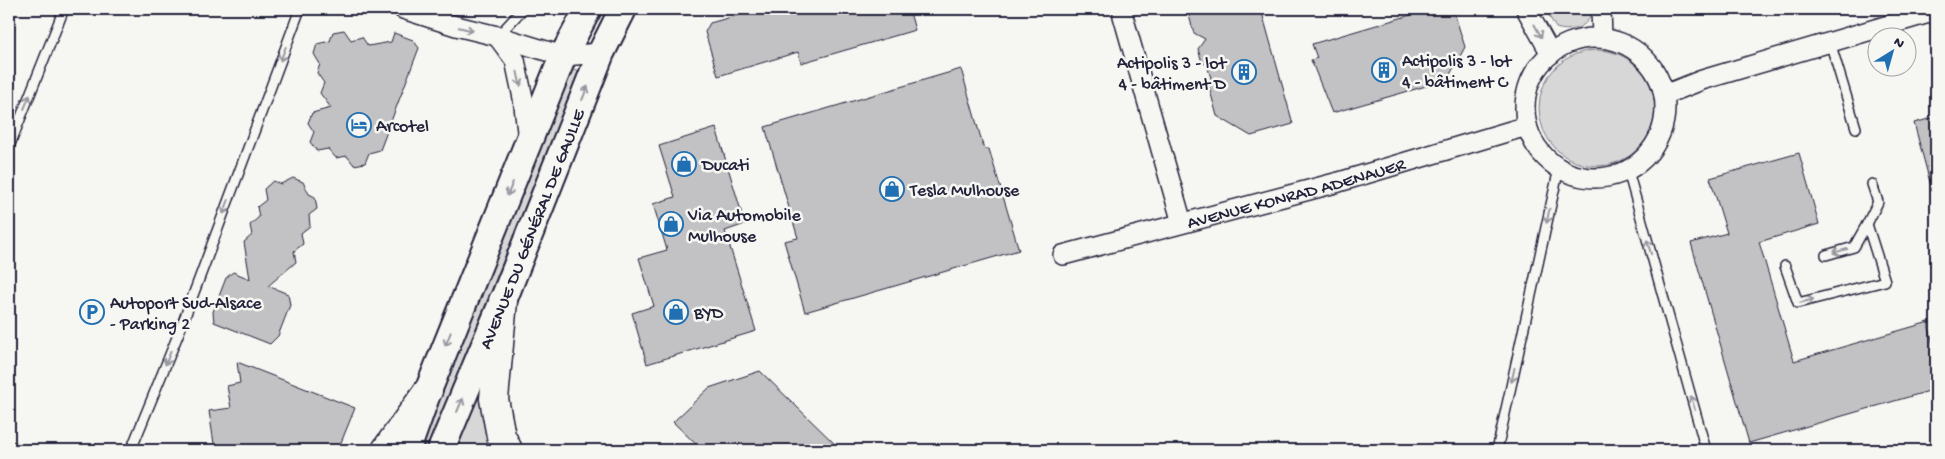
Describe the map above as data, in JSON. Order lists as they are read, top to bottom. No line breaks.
{"streets":{"main road":["AVENUE DU GÉNÉRAL DE GAULLE"],"street":["AVENUE KONRAD ADENAUER"]},"places":{"building":["Actipolis 3 - lot 4 - bâtiment C","Actipolis 3 - lot 4 - bâtiment D"],"hotel":["Arcotel"],"shop":["Ducati","Tesla Mulhouse","Via Automobile Mulhouse","BYD"],"parking":["Autoport Sud-Alsace - Parking 2"]},"north":"top right"}
